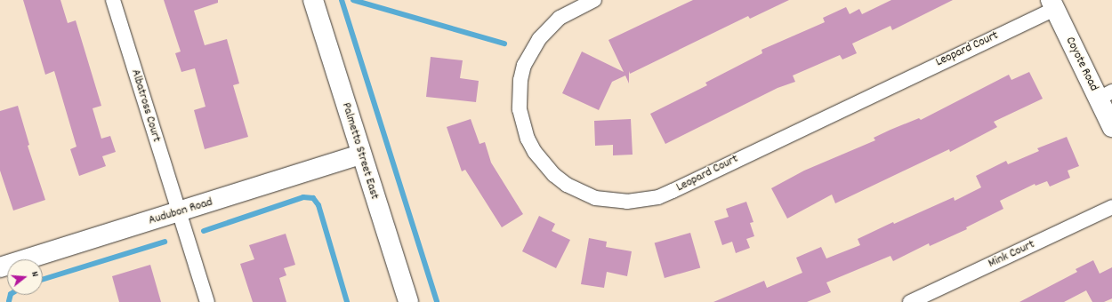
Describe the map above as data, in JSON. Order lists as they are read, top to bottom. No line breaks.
{"streets":{"street":["Leopard Court","Coyote Road","Albatross Court","Palmetto Street East","Audubon Road","Mink Court"]},"crossings":[["Leopard Court","Coyote Road"],["Albatross Court","Audubon Road"],["Palmetto Street East","Audubon Road"]],"north":"right"}
